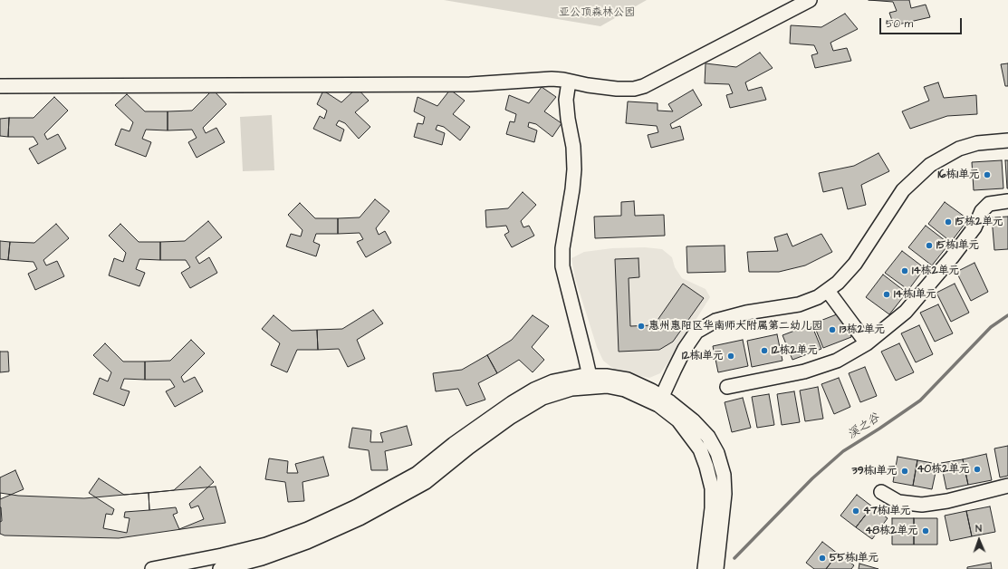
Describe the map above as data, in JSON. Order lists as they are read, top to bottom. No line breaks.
{"water":["溪之谷"],"parks":["亚公顶森林公园"],"places":["16栋1单元","15栋2单元","15栋1单元","14栋2单元","14栋1单元","惠州惠阳区华南师大附属第二幼儿园","13栋2单元","12栋2单元","12栋1单元","40栋2单元","39栋1单元","47栋1单元","48栋2单元","55栋1单元"],"scale_bar":"50 m","north":"top"}
